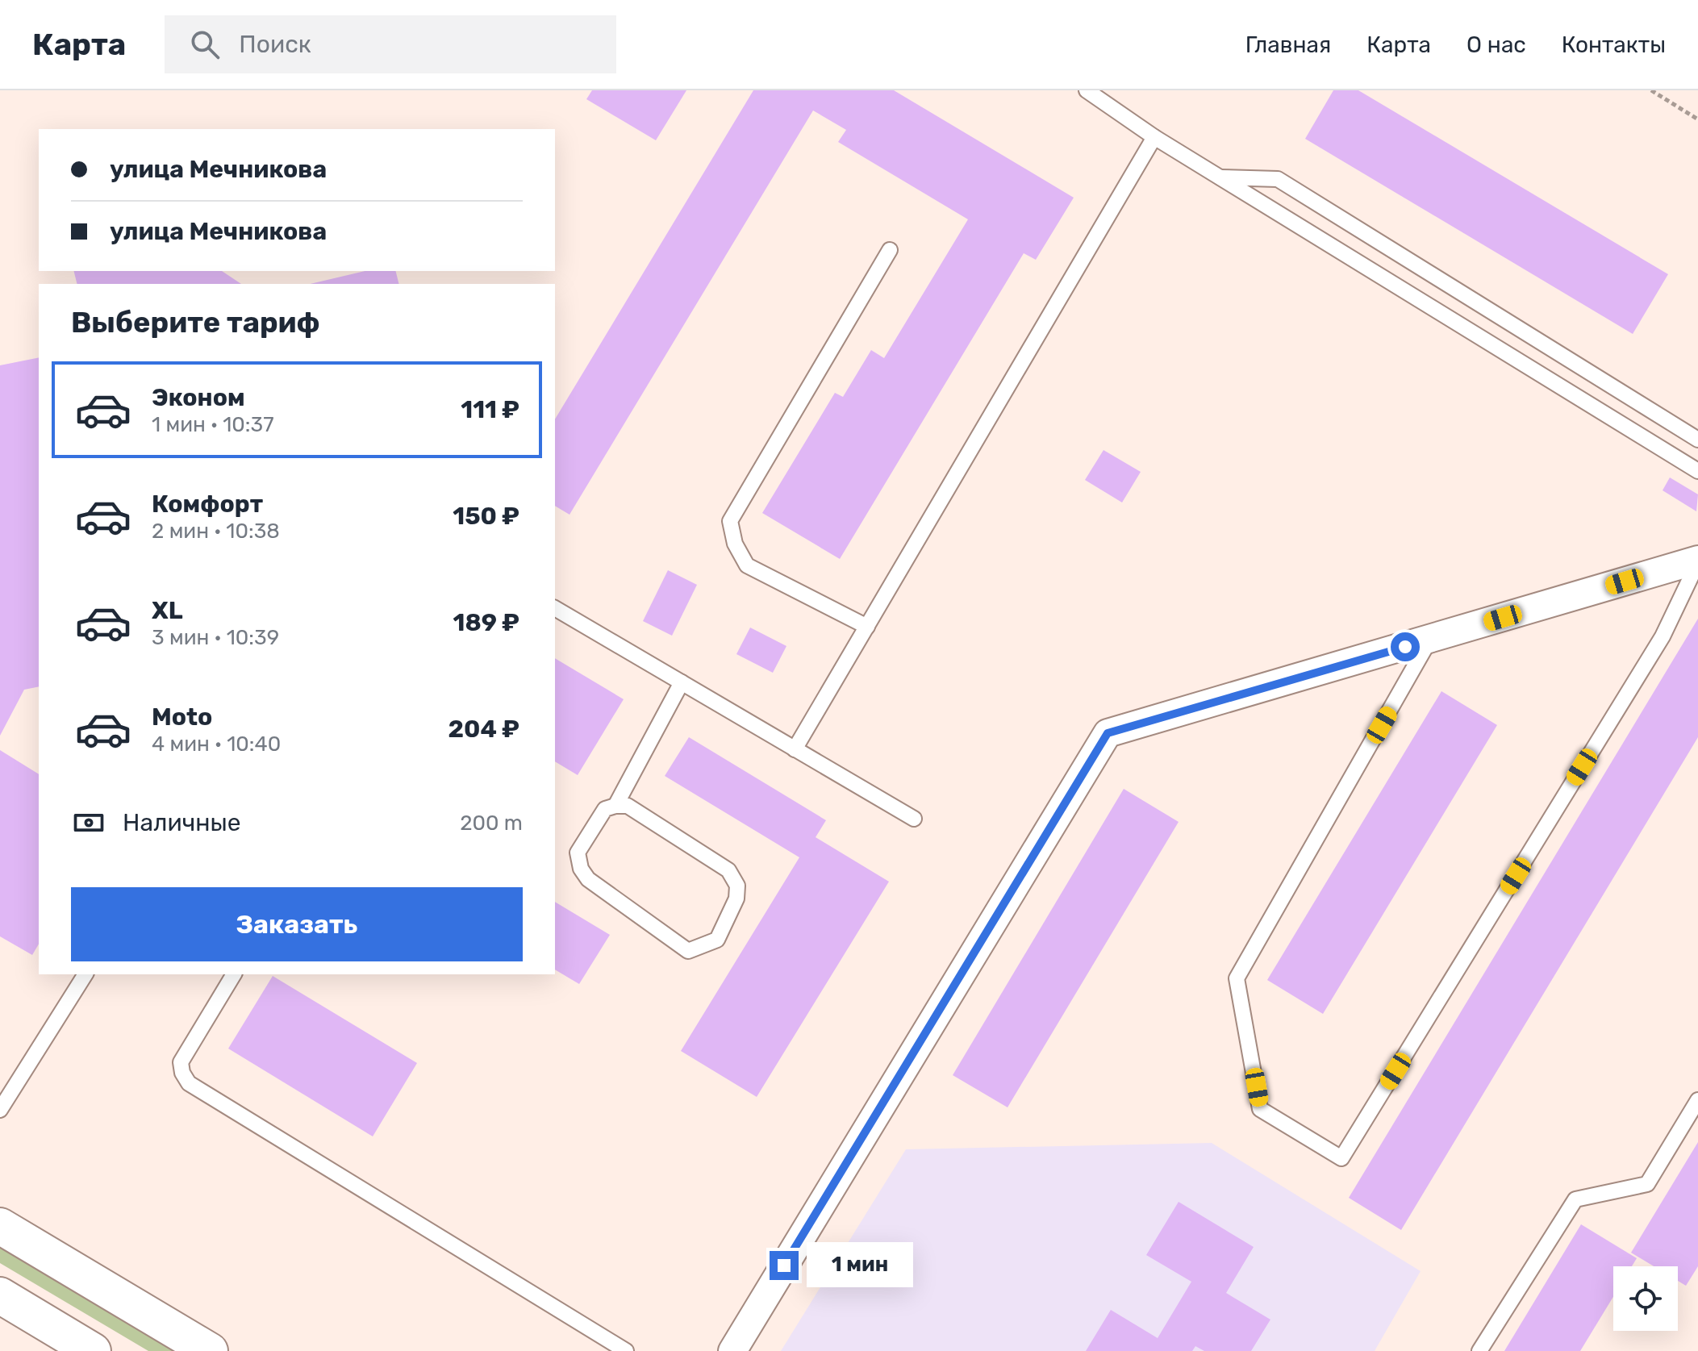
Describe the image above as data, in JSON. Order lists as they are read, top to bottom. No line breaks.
{"page":{"header":"Карта","search":"Поиск","nav":["Главная","Карта","О нас","Контакты"],"banner":["улица Мечникова","улица Мечникова"],"heading":"Выберите тариф","list":[{"name":"Эконом","note":"1 мин · 10:37","value":"111 ₽"},{"name":"Комфорт","note":"2 мин · 10:38","value":"150 ₽"},{"name":"XL","note":"3 мин · 10:39","value":"189 ₽"},{"name":"Moto","note":"4 мин · 10:40","value":"204 ₽"}],"pay":["Наличные","200 m"],"buttons":"Заказать","bubble":"1 мин"}}
